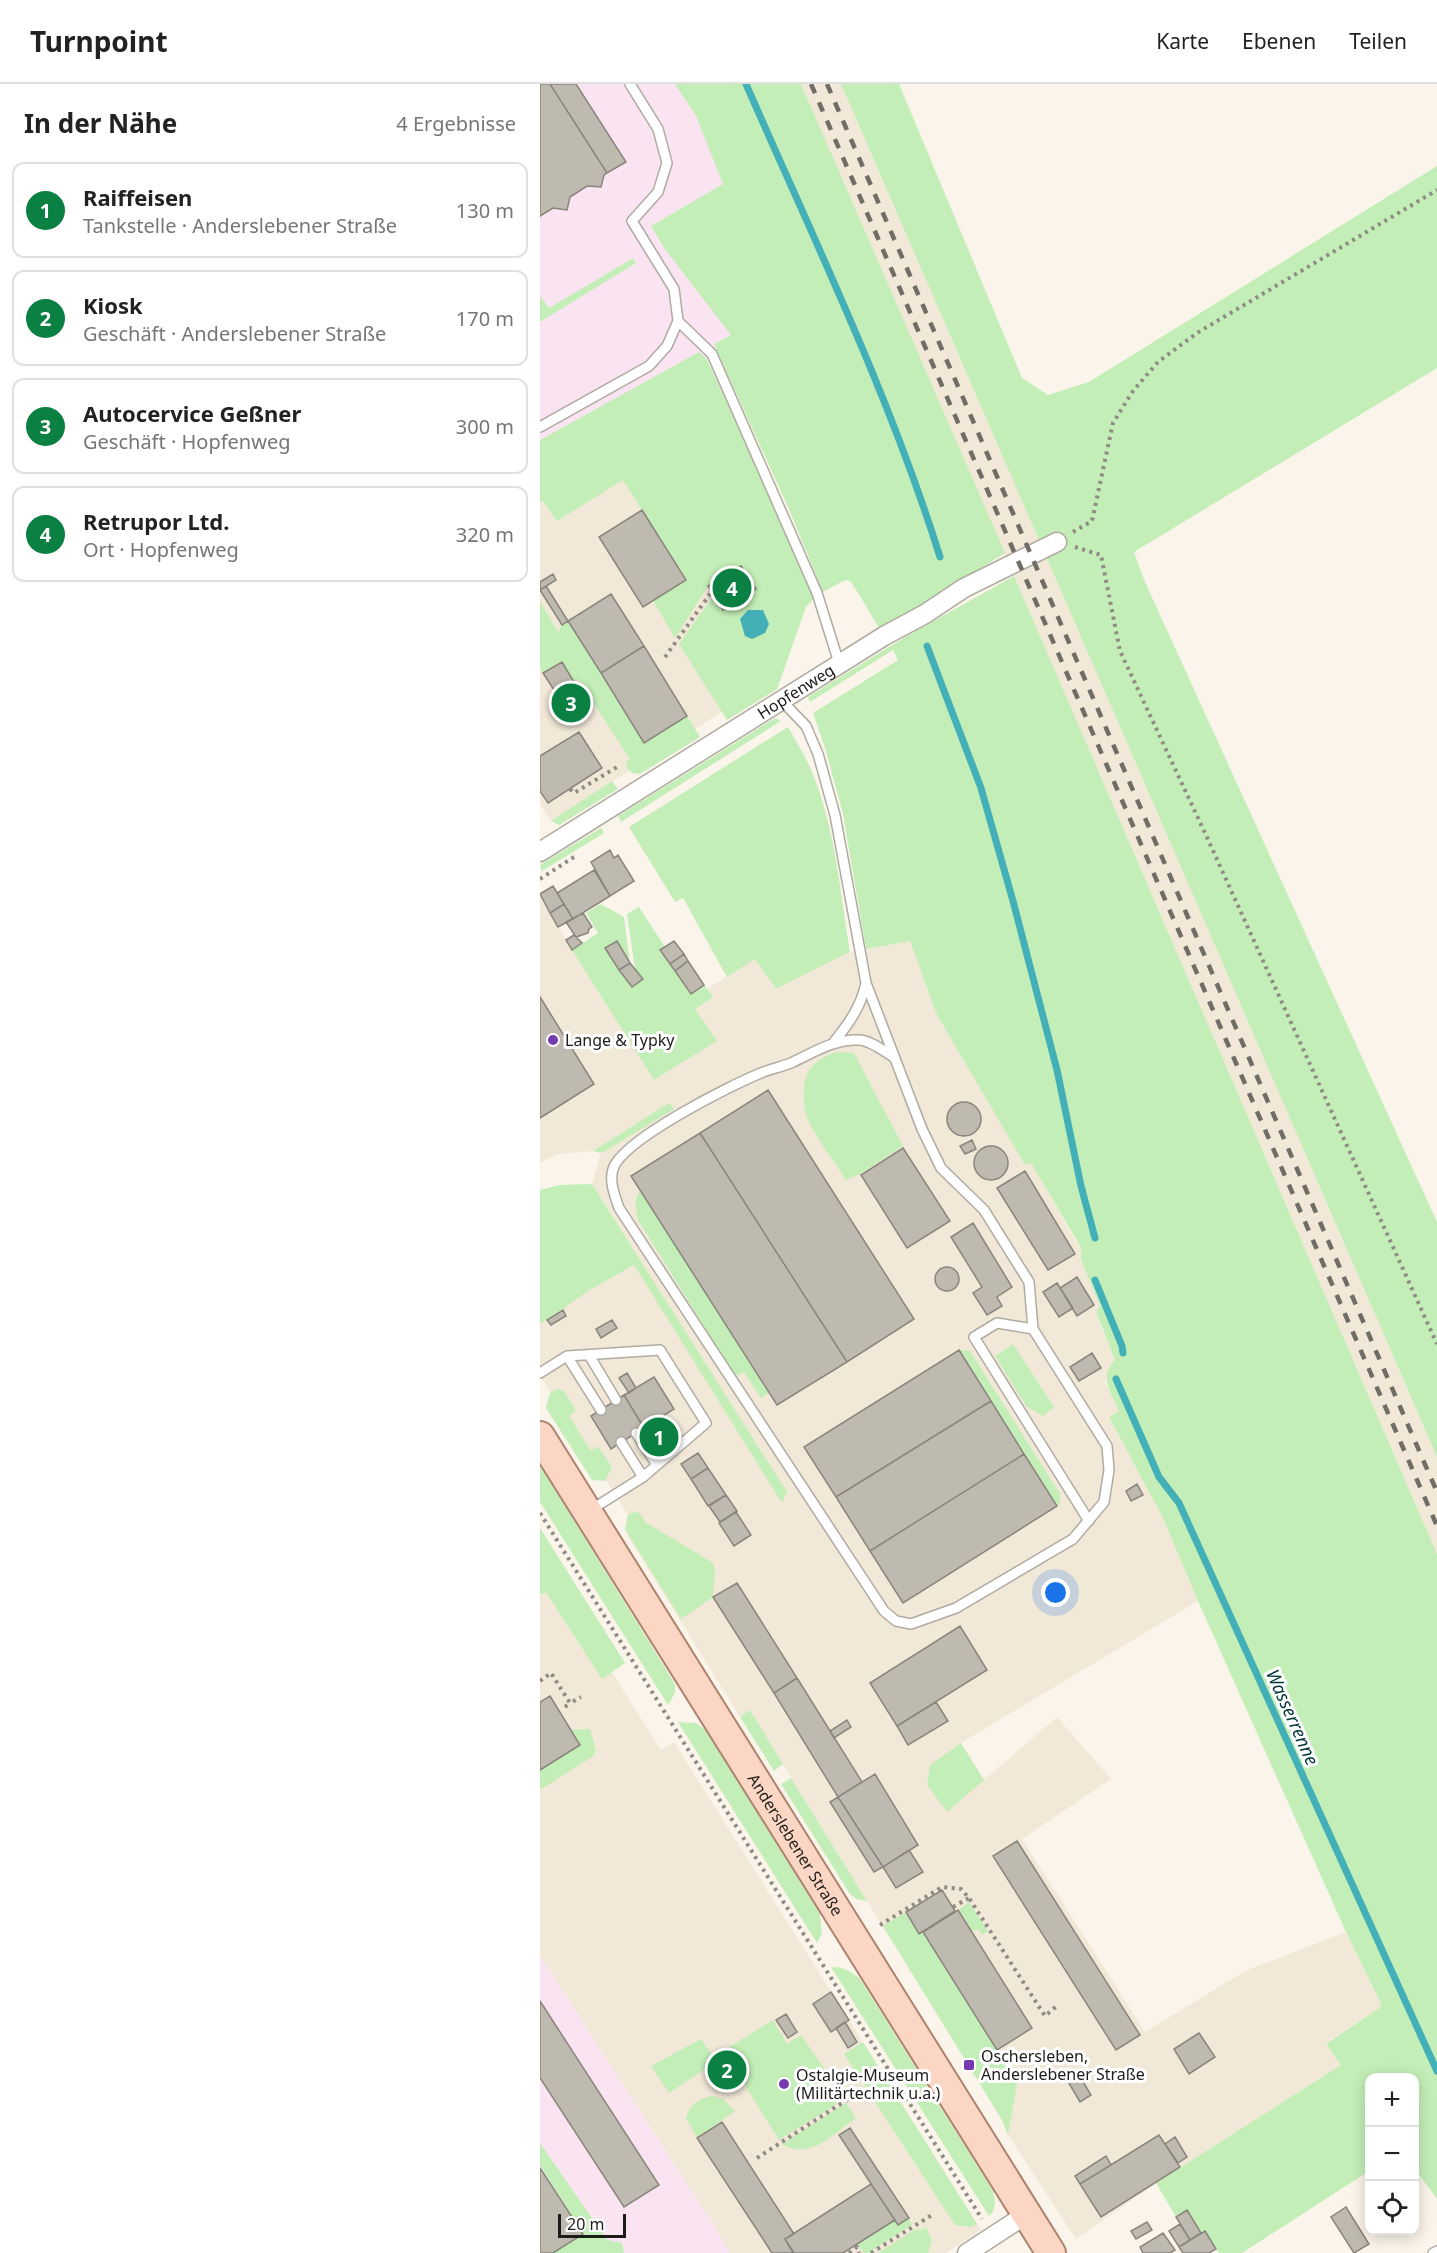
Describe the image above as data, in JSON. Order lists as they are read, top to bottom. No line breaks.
{"streets":{"main road":["Anderslebener Straße"],"street":["Hopfenweg"]},"water":["Wasserrenne"],"places":{"other":["Lange & Typky","Ostalgie-Museum (Militärtechnik u.a.)"],"transit":["Oschersleben, Anderslebener Straße"]},"scale_bar":"20 m","page":{"header":"Turnpoint","nav":["Karte","Ebenen","Teilen"],"heading":["In der Nähe","4 Ergebnisse"],"list":[{"mark":"1","name":"Raiffeisen","note":"Tankstelle · Anderslebener Straße","value":"130 m"},{"mark":"2","name":"Kiosk","note":"Geschäft · Anderslebener Straße","value":"170 m"},{"mark":"3","name":"Autocervice Geßner","note":"Geschäft · Hopfenweg","value":"300 m"},{"mark":"4","name":"Retrupor Ltd.","note":"Ort · Hopfenweg","value":"320 m"}],"pins":["4","3","1","2"],"map_buttons":["+","−"],"scale":"20 m"}}
